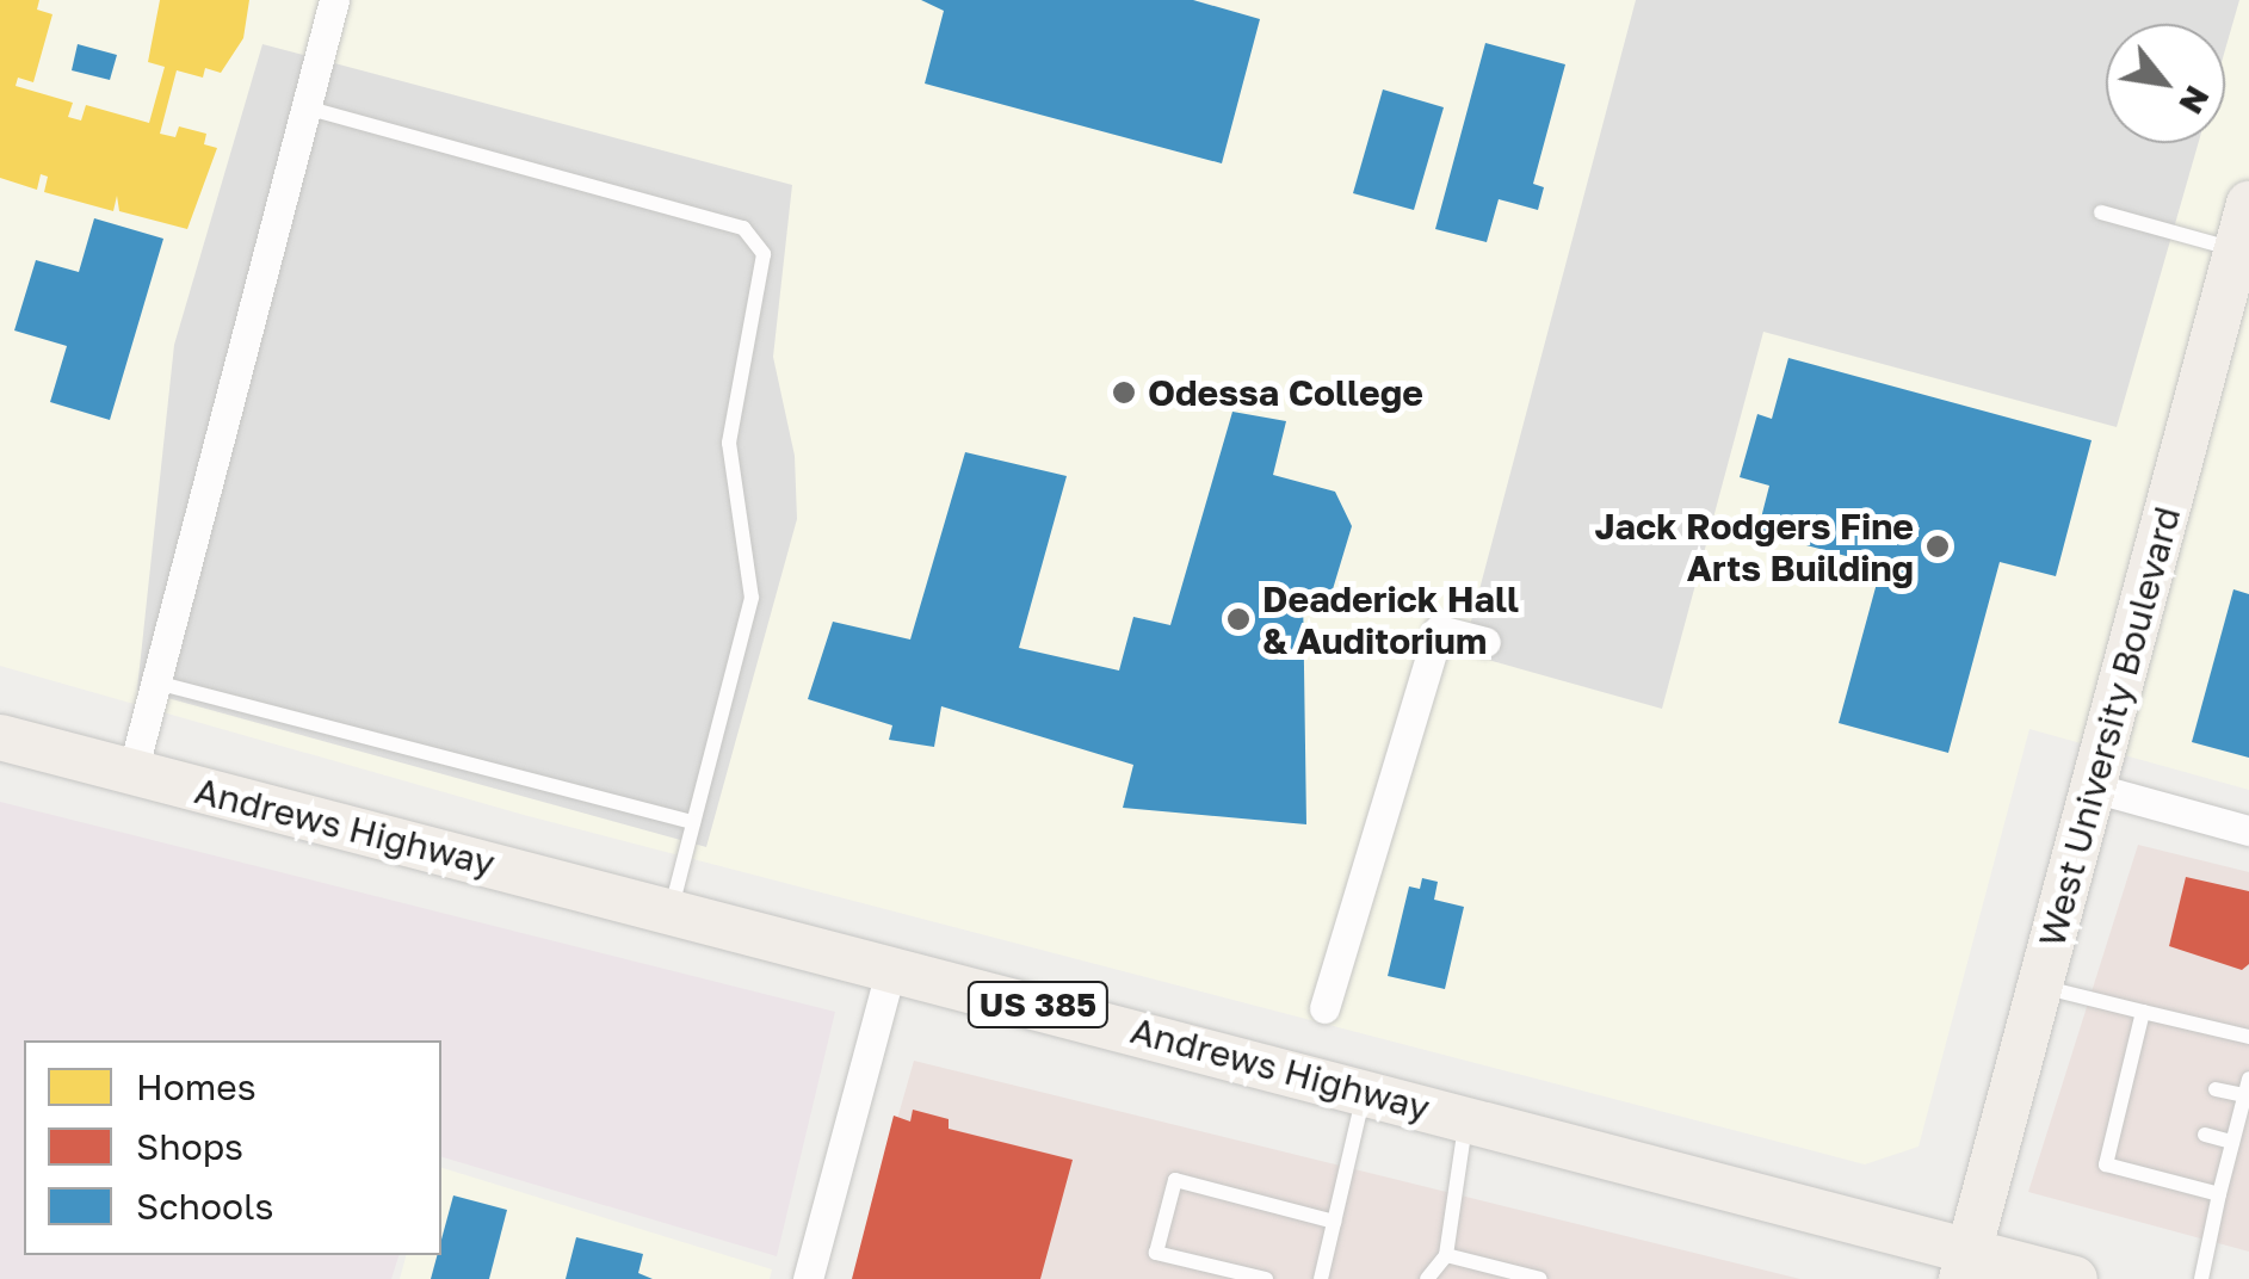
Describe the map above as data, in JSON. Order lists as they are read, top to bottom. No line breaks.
{"streets":{"main road":["West University Boulevard","Andrews Highway","US 385"]},"crossings":[["West University Boulevard","Andrews Highway"]],"places":["Odessa College","Jack Rodgers Fine Arts Building","Deaderick Hall & Auditorium"],"legend":["Homes","Shops","Schools"],"north":"bottom right"}
